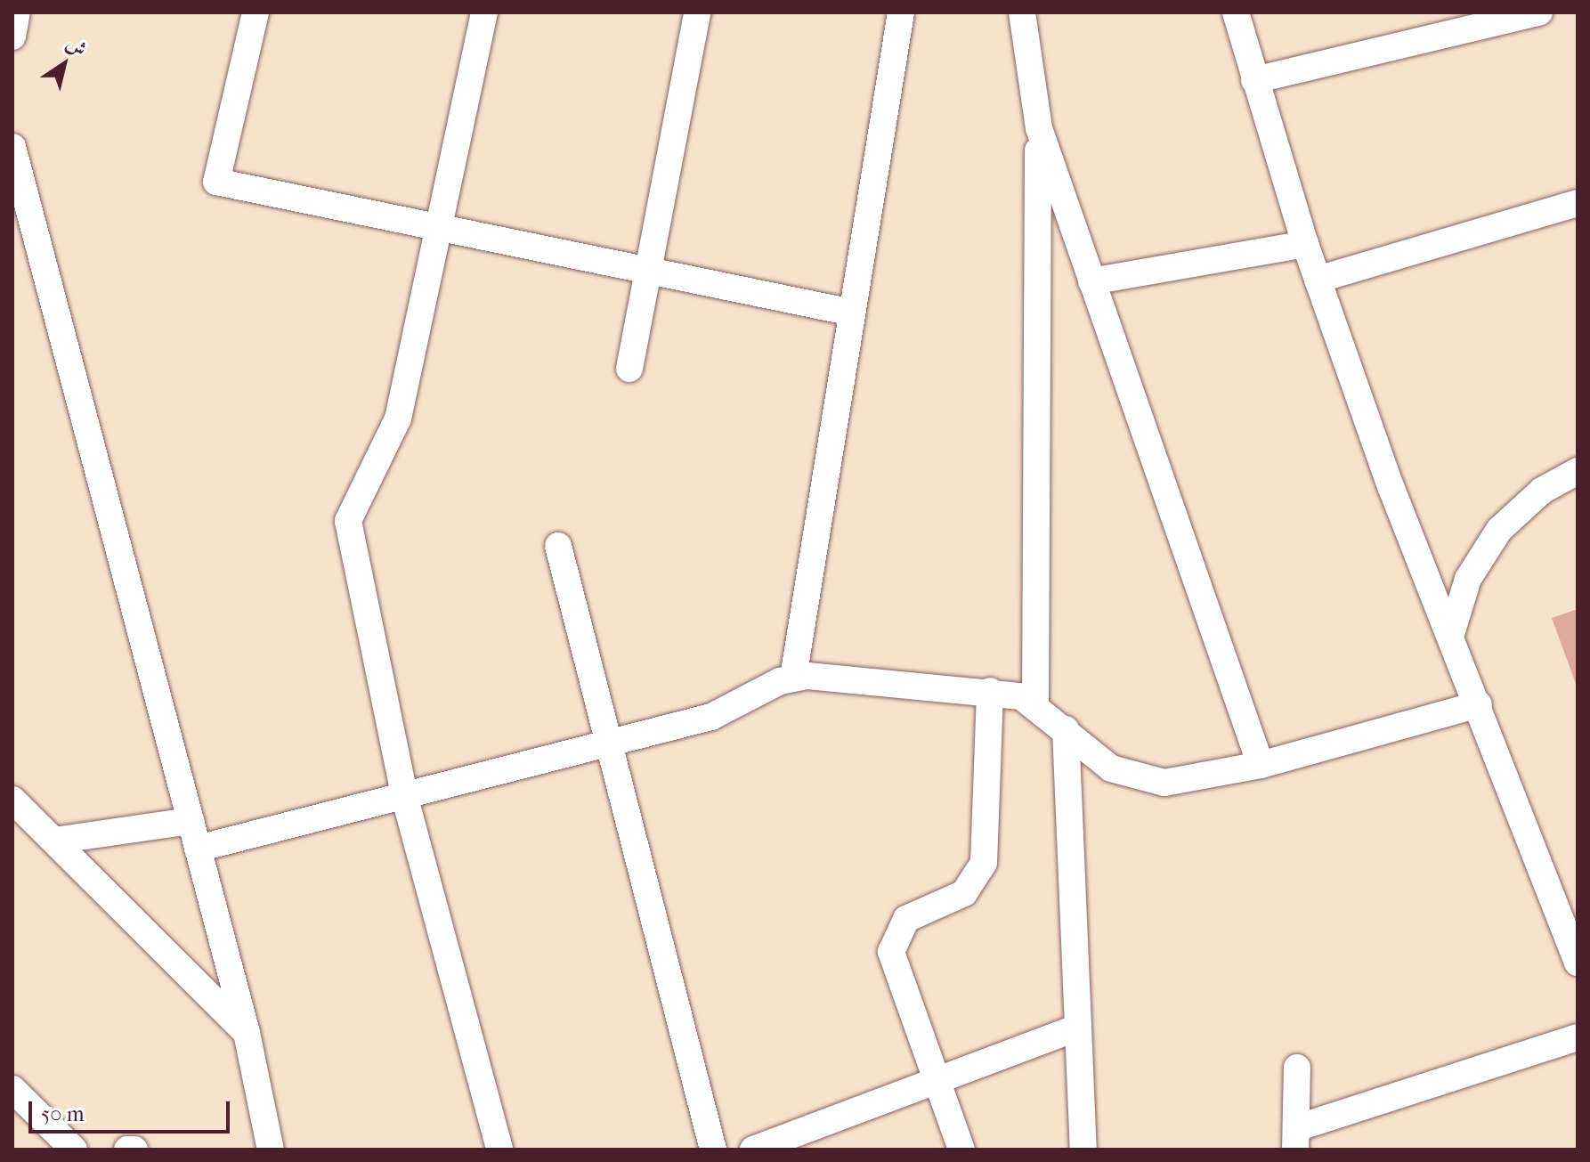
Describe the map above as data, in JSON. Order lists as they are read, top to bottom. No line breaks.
{"scale_bar":"50 m","north":"top right"}
